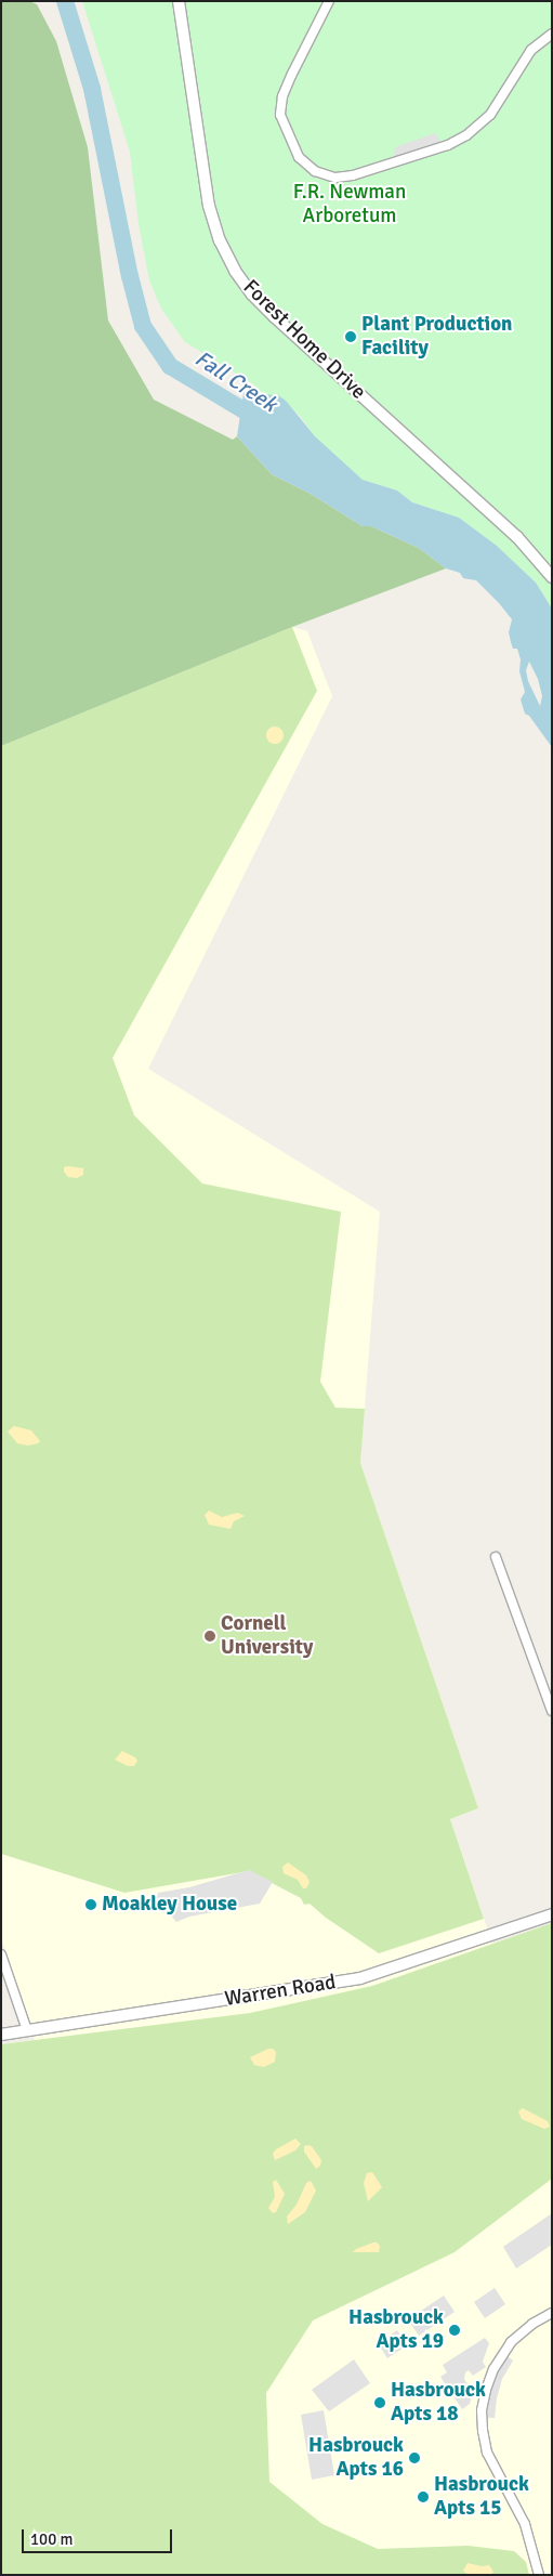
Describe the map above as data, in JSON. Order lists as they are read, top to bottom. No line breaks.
{"streets":{"street":["Forest Home Drive","Warren Road"]},"water":["Fall Creek"],"parks":["F.R. Newman Arboretum"],"places":["Plant Production Facility","Cornell University","Moakley House","Hasbrouck Apts 19","Hasbrouck Apts 18","Hasbrouck Apts 16","Hasbrouck Apts 15"],"scale_bar":"100 m"}
